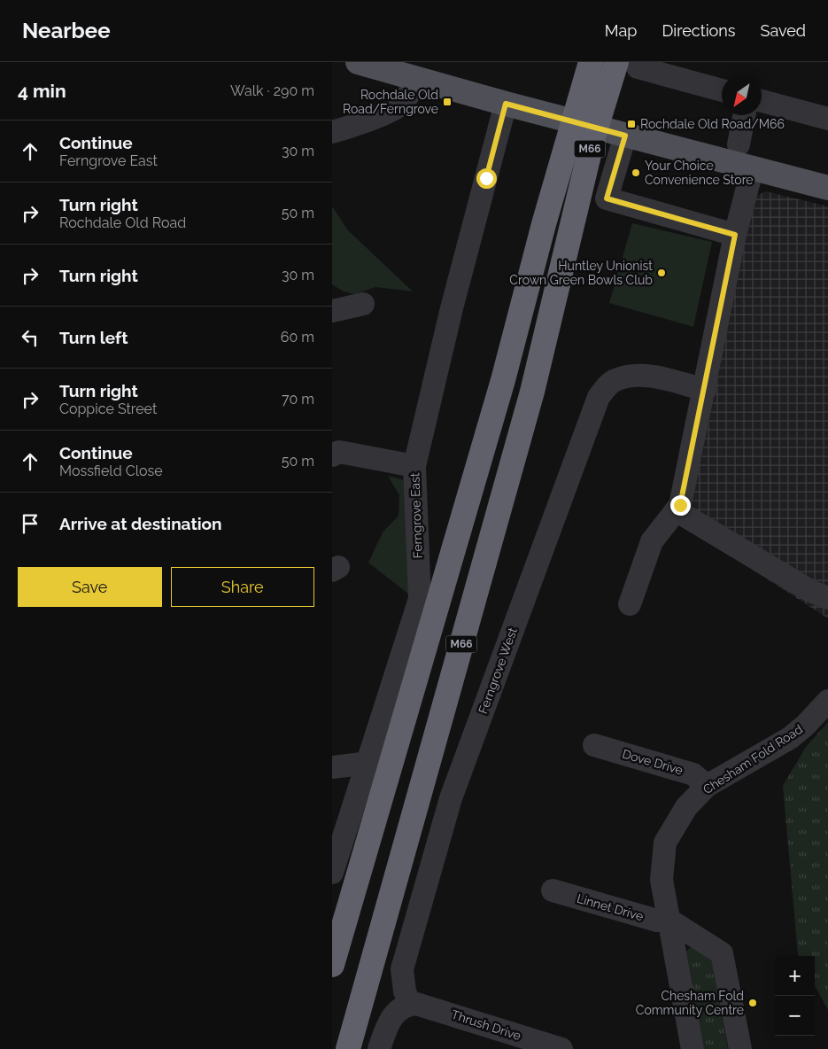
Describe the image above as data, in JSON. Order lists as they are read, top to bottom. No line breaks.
{"streets":{"highway":["M66"],"street":["Ferngrove East","Ferngrove West","Chesham Fold Road","Dove Drive","Linnet Drive","Thrush Drive"]},"crossings":[["Ferngrove West","Thrush Drive"],["Chesham Fold Road","Dove Drive"],["Chesham Fold Road","Linnet Drive"]],"places":{"transit":["Rochdale Old Road/Ferngrove","Rochdale Old Road/M66"],"other":["Your Choice Convenience Store","Huntley Unionist Crown Green Bowls Club","Chesham Fold Community Centre"]},"north":"bottom left","page":{"header":"Nearbee","nav":["Map","Directions","Saved"],"heading":["4 min","Walk · 290 m"],"list":[["Continue","Ferngrove East","30 m"],["Turn right","Rochdale Old Road","50 m"],["Turn right","30 m"],["Turn left","60 m"],["Turn right","Coppice Street","70 m"],["Continue","Mossfield Close","50 m"],"Arrive at destination"],"buttons":["Save","Share"],"map_buttons":["+","−"]}}
